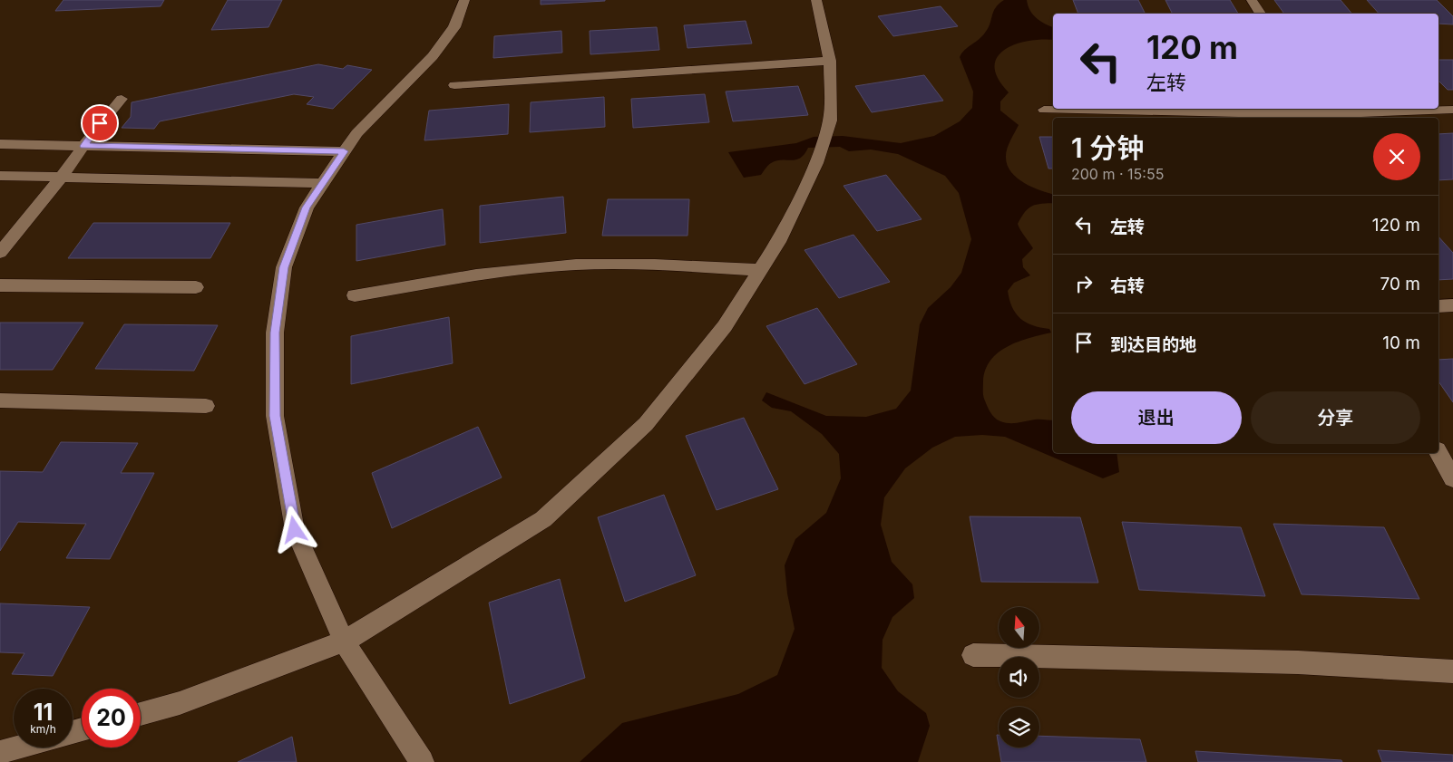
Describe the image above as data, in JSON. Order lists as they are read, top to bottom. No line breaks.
{"north":"top","page":{"turn":["120 m","左转"],"heading":["1 分钟","200 m · 15:55"],"list":[{"name":"左转","value":"120 m"},{"name":"右转","value":"70 m"},{"name":"到达目的地","value":"10 m"}],"buttons":["退出","分享"],"speed":"11 km/h","limit":"20"}}
